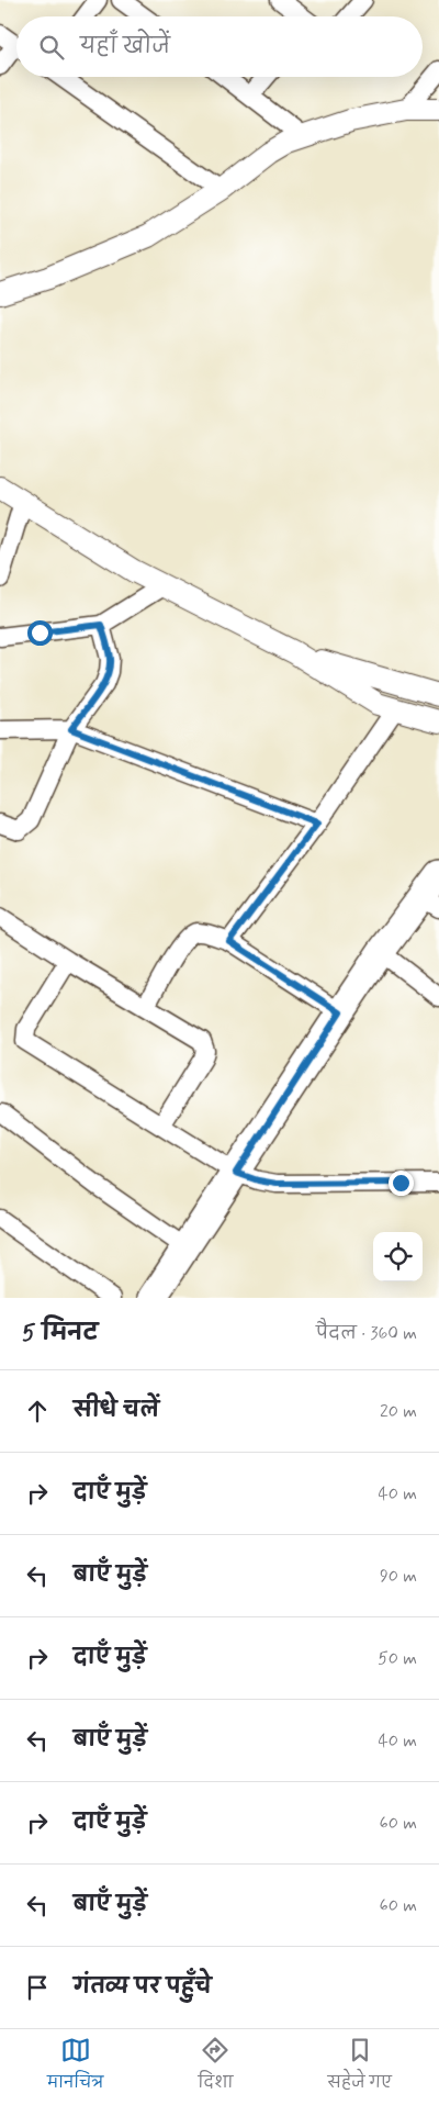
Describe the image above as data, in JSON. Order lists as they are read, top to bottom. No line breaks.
{"page":{"search":"यहाँ खोजें","heading":["5 मिनट","पैदल · 360 m"],"list":[["सीधे चलें","20 m"],["दाएँ मुड़ें","40 m"],["बाएँ मुड़ें","90 m"],["दाएँ मुड़ें","50 m"],["बाएँ मुड़ें","40 m"],["दाएँ मुड़ें","60 m"],["बाएँ मुड़ें","60 m"],"गंतव्य पर पहुँचे"],"nav":["मानचित्र","दिशा","सहेजे गए"]}}
